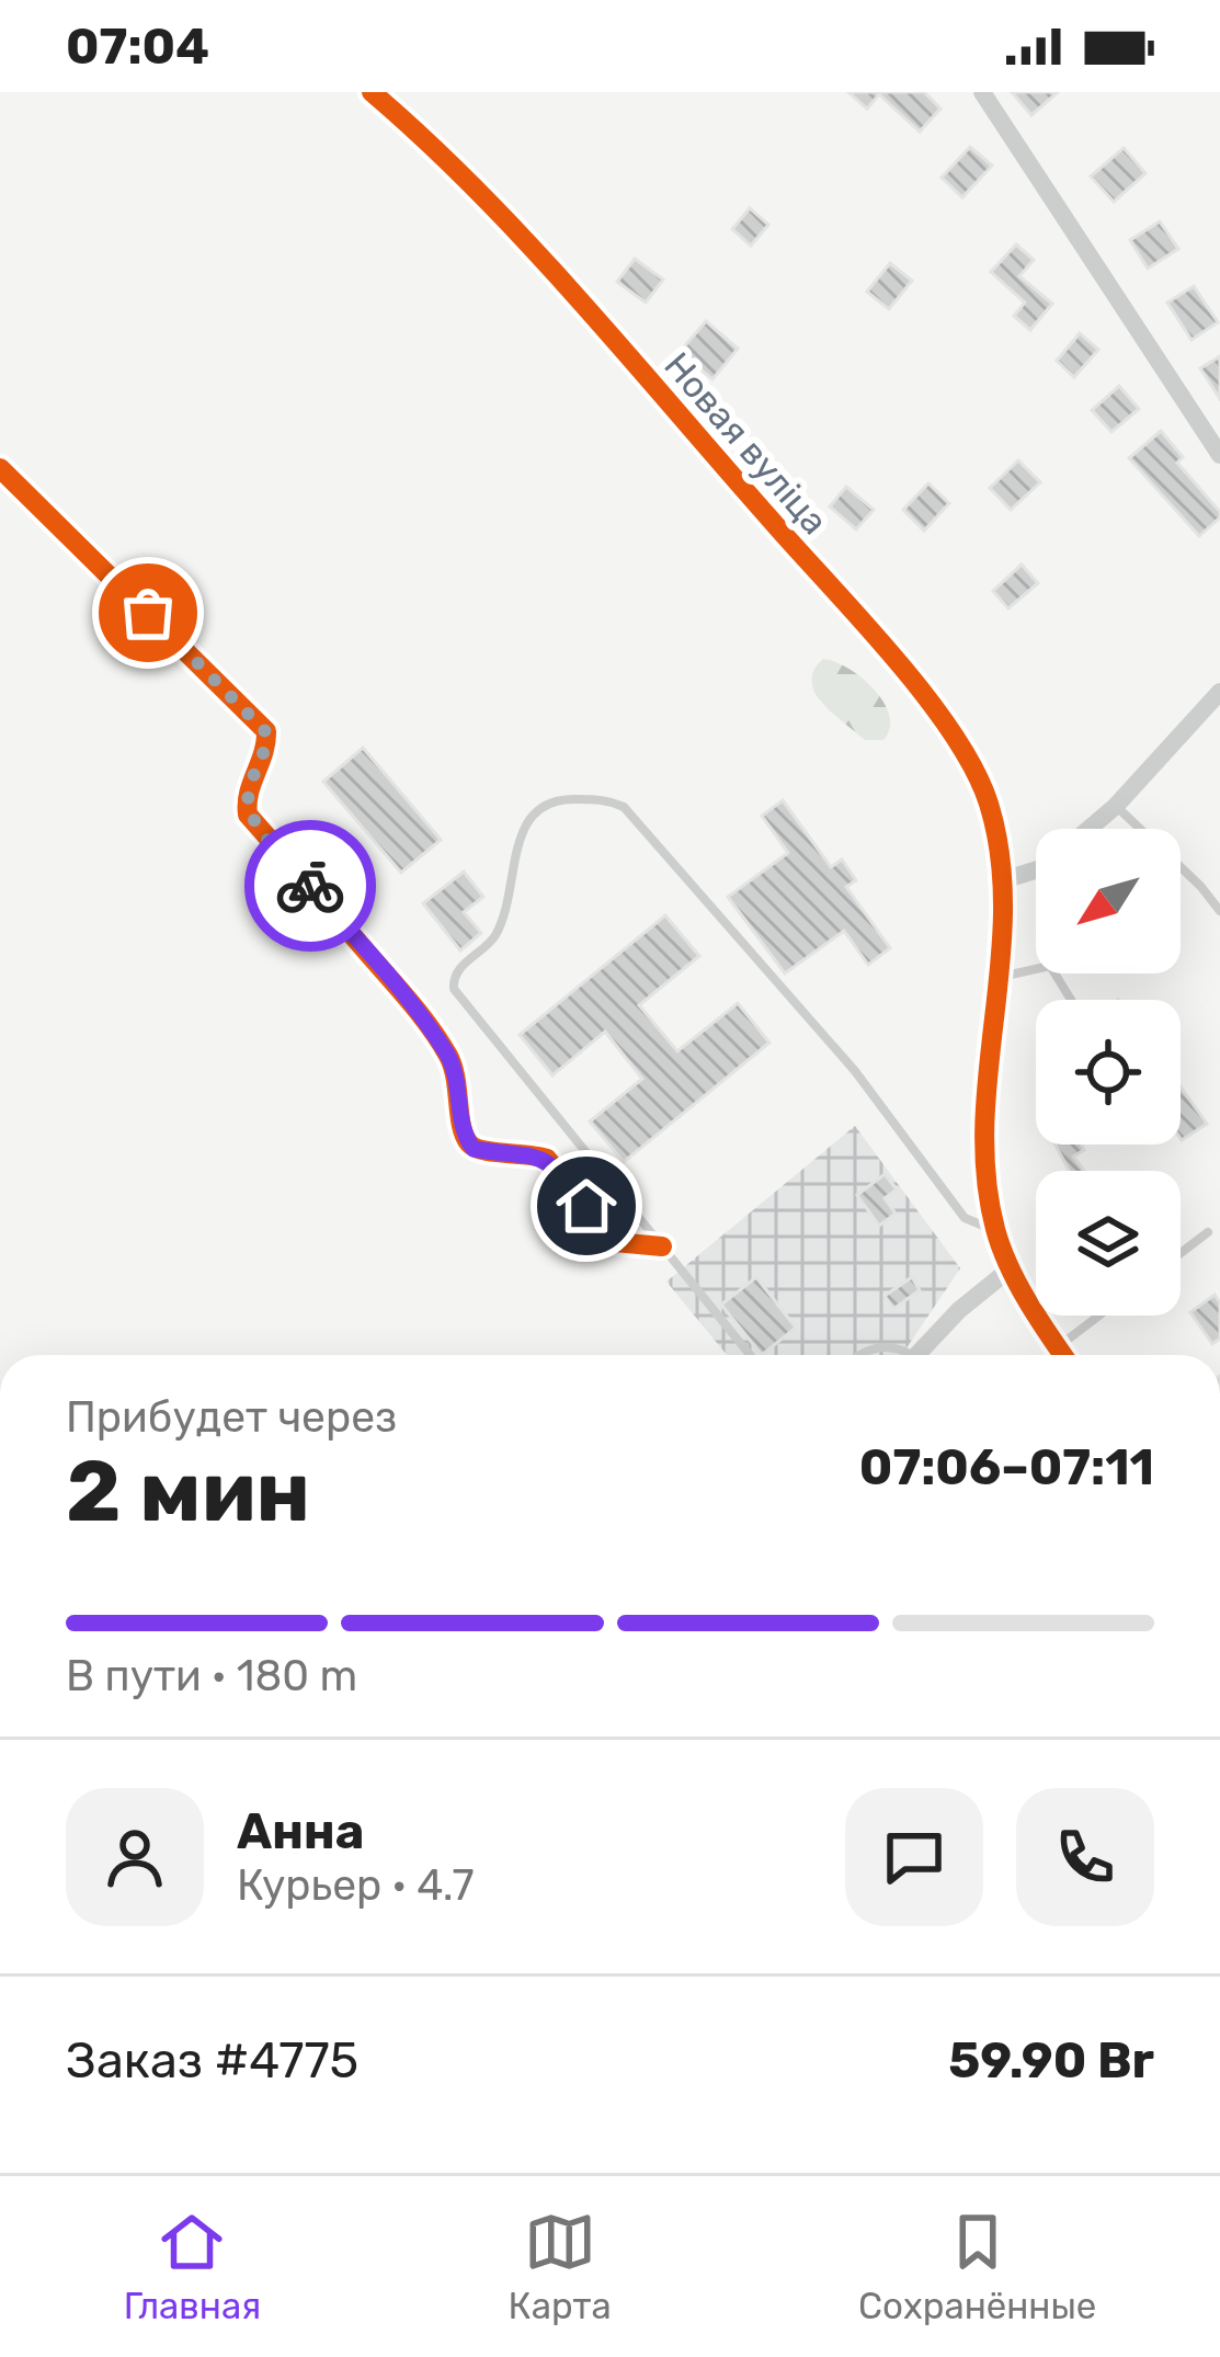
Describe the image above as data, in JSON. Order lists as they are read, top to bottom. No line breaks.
{"streets":{"street":["Новая вуліца"]},"north":"bottom left","page":{"status":"07:04","heading":["2 мин","Прибудет через","07:06–07:11"],"panel":["Анна","Курьер · 4.7","Заказ #4775","59.90 Br"],"bar":"В пути · 180 m","tabs":["Главная","Карта","Сохранённые"]}}
